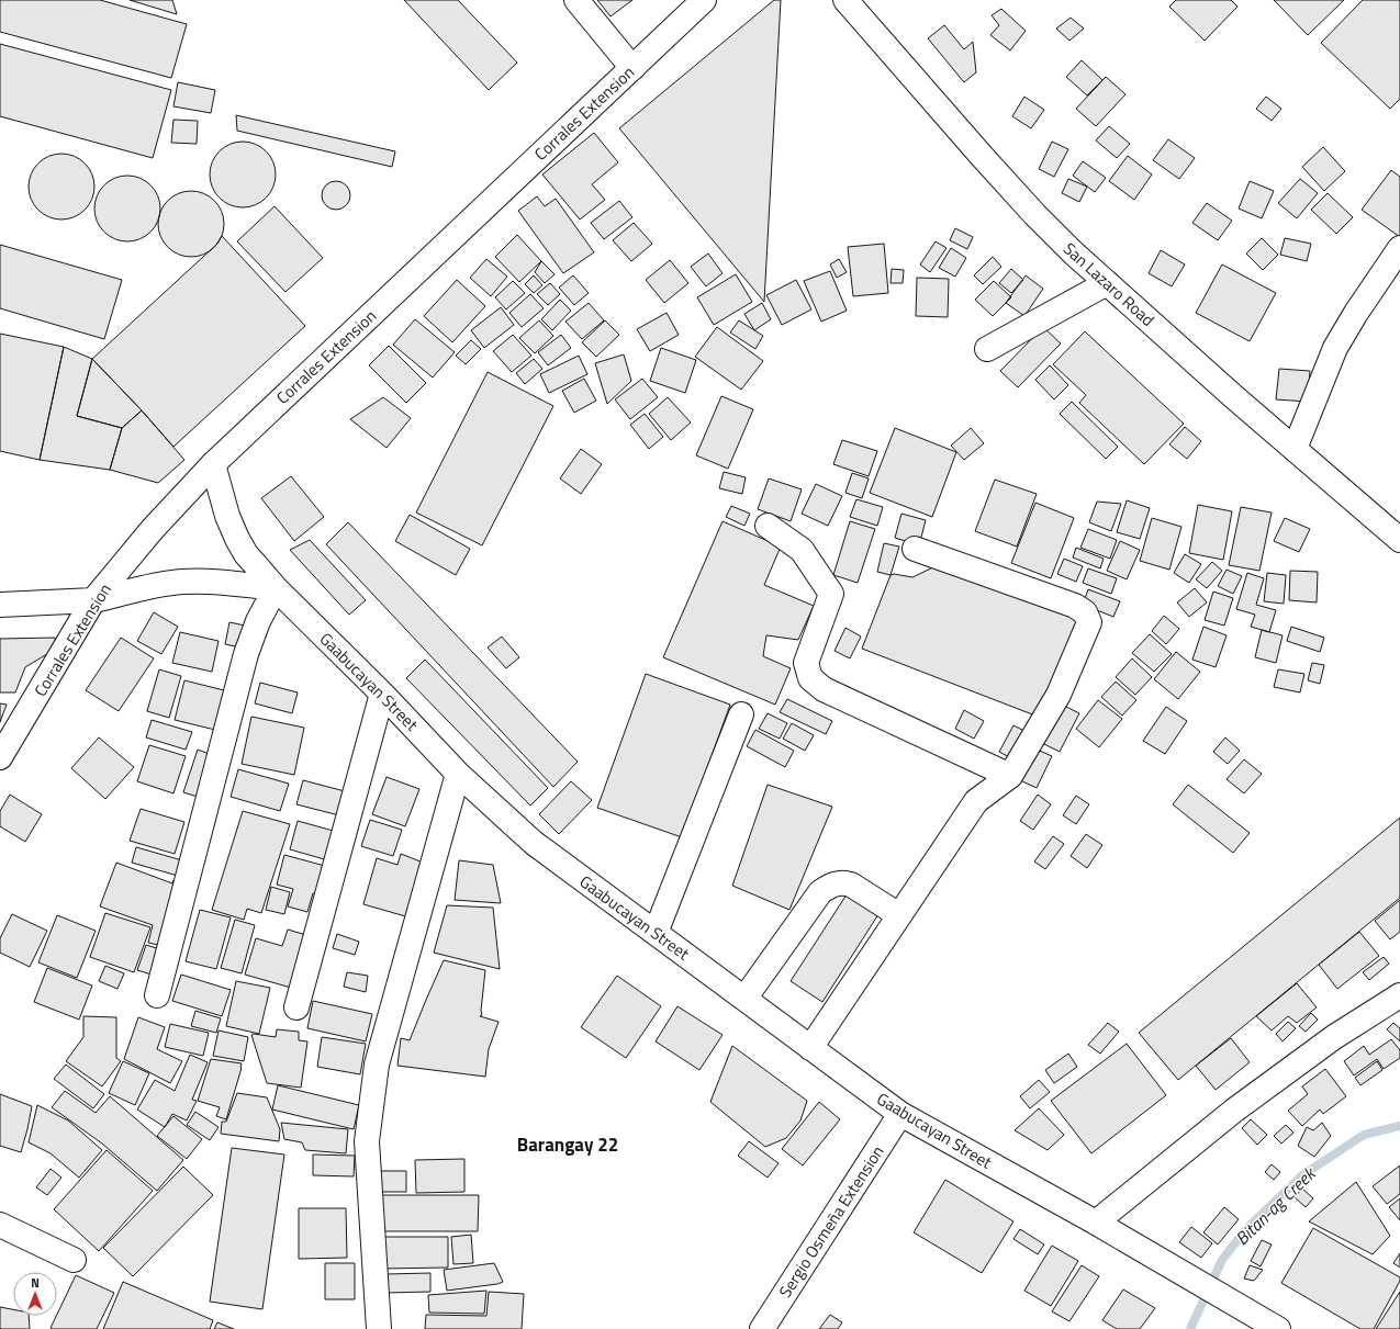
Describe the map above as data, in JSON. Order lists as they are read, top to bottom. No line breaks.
{"streets":{"street":["Corrales Extension","San Lazaro Road","Gaabucayan Street","Sergio Osmeña Extension"]},"crossings":[["Corrales Extension","Gaabucayan Street"],["Gaabucayan Street","Sergio Osmeña Extension"]],"districts":["Barangay 22"],"water":["Bitan-ag Creek"],"north":"top"}
